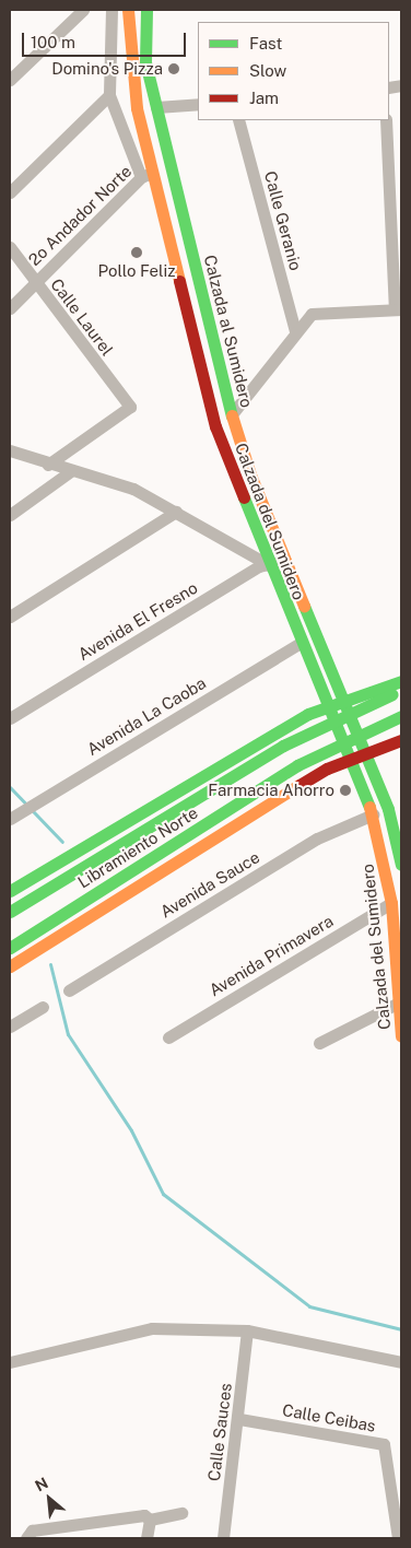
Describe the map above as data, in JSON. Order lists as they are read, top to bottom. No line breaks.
{"streets":{"main road":["Calzada al Sumidero","Calzada del Sumidero","Libramiento Norte"],"street":["2o Andador Norte","Calle Geranio","Calle Laurel","Avenida El Fresno","Avenida La Caoba","Avenida Sauce","Avenida Primavera","Calle Ceibas","Calle Sauces"]},"crossings":[["2o Andador Norte","Calle Laurel"],["2o Andador Norte","Calzada del Sumidero"],["Calzada al Sumidero","Avenida El Fresno"],["Calzada al Sumidero","Libramiento Norte"],["Calzada del Sumidero","Avenida El Fresno"],["Calzada del Sumidero","Avenida La Caoba"],["Calzada del Sumidero","Libramiento Norte"],["Calzada del Sumidero","Avenida Sauce"],["Calzada del Sumidero","Avenida Primavera"],["Calle Ceibas","Calle Sauces"]],"places":["Domino's Pizza","Pollo Feliz","Farmacia Ahorro"],"legend":["Fast","Slow","Jam"],"scale_bar":"100 m","north":"top left"}
